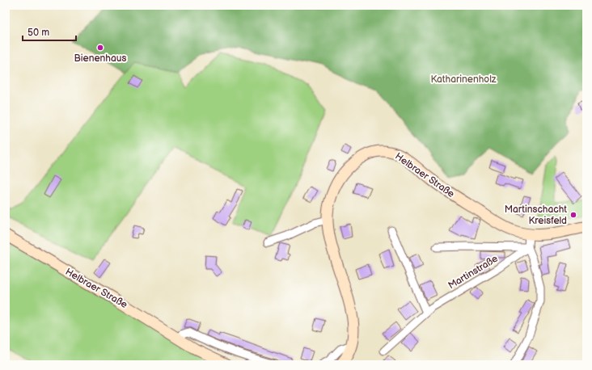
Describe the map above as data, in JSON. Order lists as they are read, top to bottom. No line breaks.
{"streets":{"main road":["Helbraer Straße"],"street":["Martinstraße"]},"parks":["Katharinenholz"],"places":["Bienenhaus","Martinschacht Kreisfeld"],"scale_bar":"50 m"}
